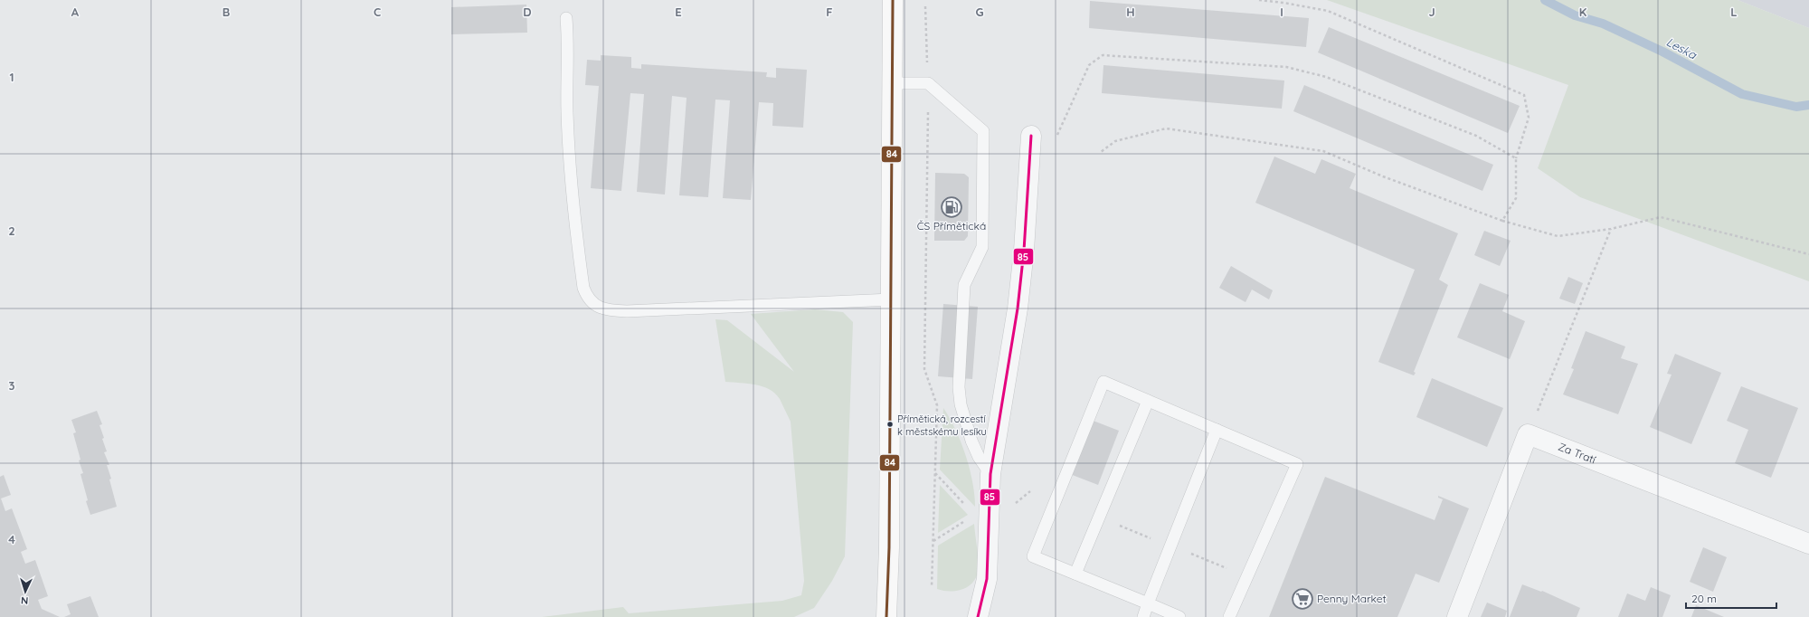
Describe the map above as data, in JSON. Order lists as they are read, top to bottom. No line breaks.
{"streets":{"street":["Za Tratí"]},"water":["Leska"],"places":{"fuel station":["ČS Přímětická"],"other":["Přímětická, rozcestí k městskému lesíku"],"supermarket":["Penny Market"]},"lines":["transit line 84","transit line 85"],"scale_bar":"20 m","north":"bottom","grid":{"columns":["A","B","C","D","E","F","G","H","I","J","K","L"],"rows":["1","2","3","4"]}}
